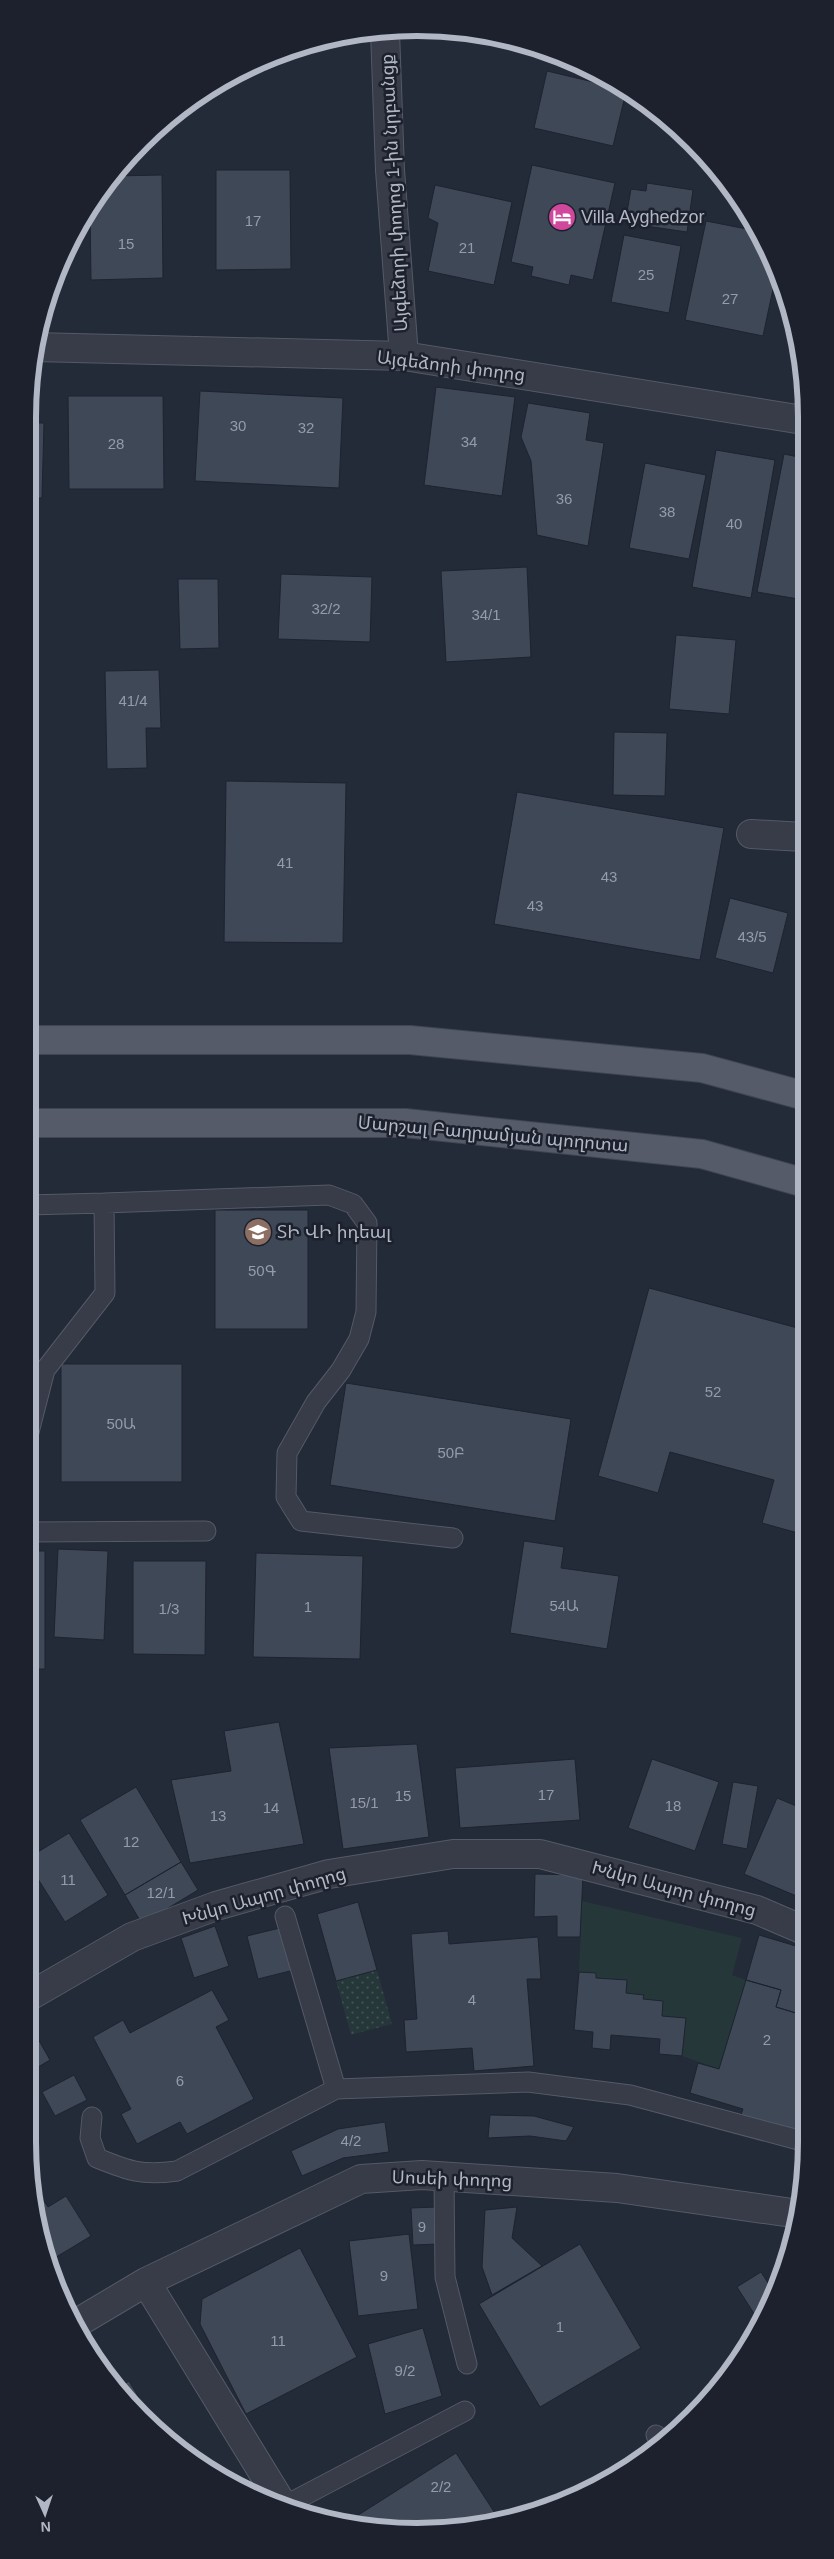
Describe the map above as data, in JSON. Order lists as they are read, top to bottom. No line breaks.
{"streets":{"main road":["Մարշալ Բաղրամյան պողոտա"],"street":["Այգեձորի փողոց 1-ին նրբանցք","Այգեձորի փողոց","Խնկո Ապոր փողոց","Սոսեի փողոց"]},"crossings":[["Այգեձորի փողոց 1-ին նրբանցք","Այգեձորի փողոց"]],"places":{"hotel":["Villa Ayghedzor"],"school or university":["ՏԻ ՎԻ իդեալ"]},"house_numbers":["17","15","21","25","27","30","32","34","28","36","38","40","32/2","34/1","41/4","41","43","43","43/5","50Գ","52","50Ա","50Բ","54Ա","1","1/3","17","15","15/1","18","14","13","12","11","12/1","4","2","6","4/2","9","9","1","11","9/2","2/2"],"north":"bottom"}
